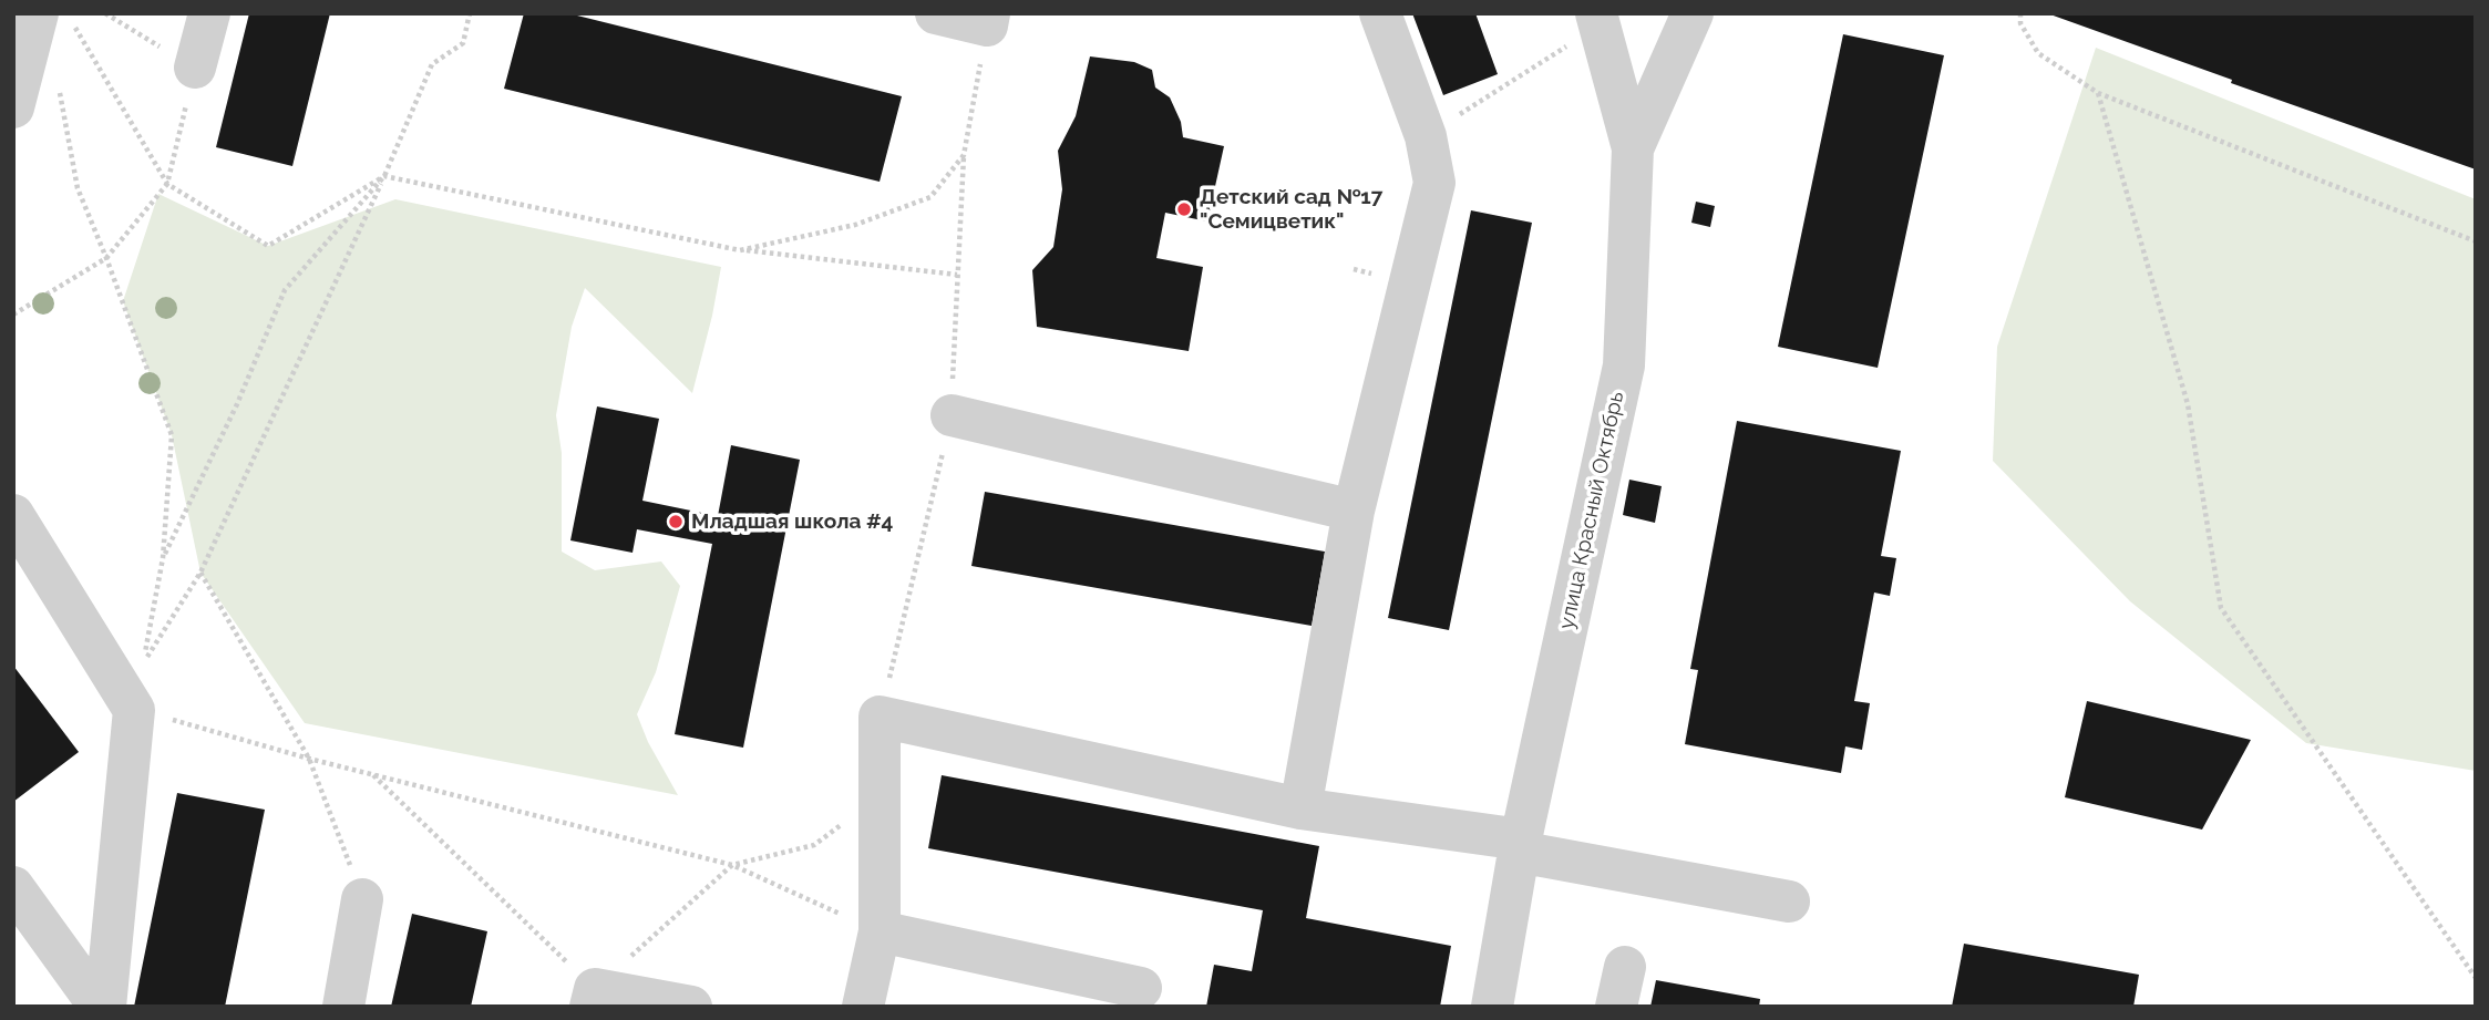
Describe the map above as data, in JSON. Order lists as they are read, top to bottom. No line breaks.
{"streets":{"street":["улица Красный Октябрь"]},"places":["Детский сад №17 \"Семицветик\"","Младшая школа #4"]}
